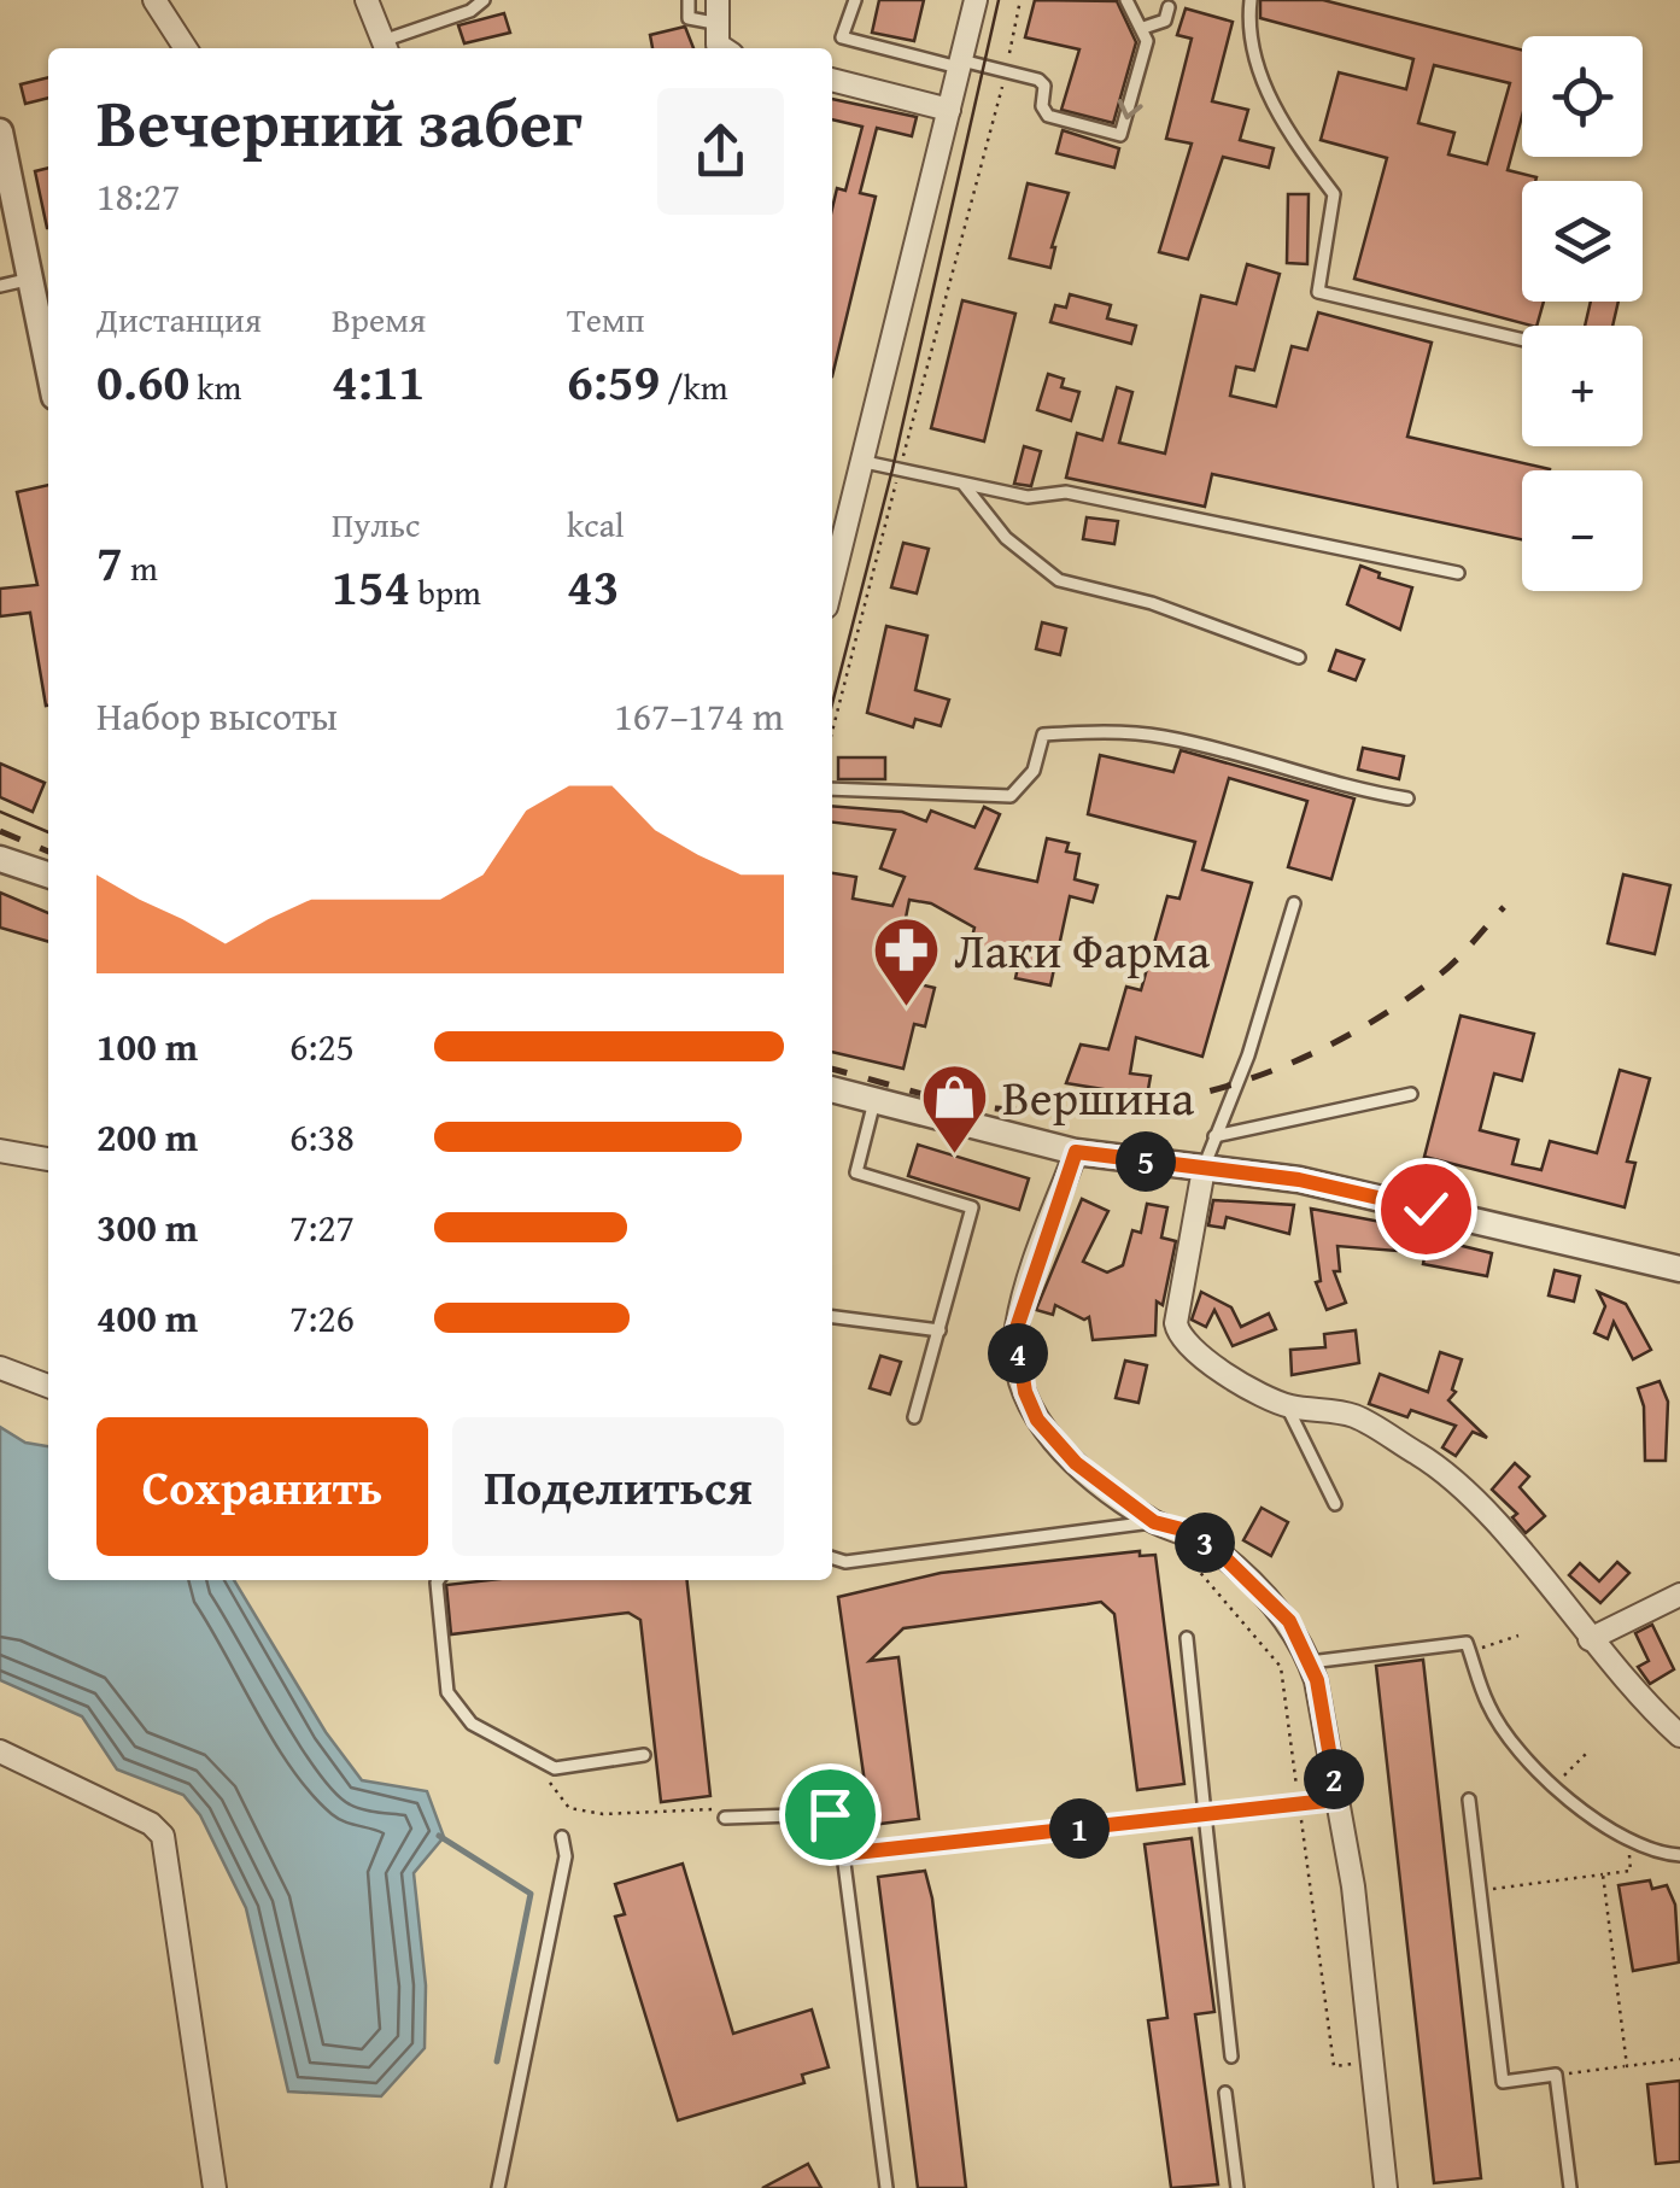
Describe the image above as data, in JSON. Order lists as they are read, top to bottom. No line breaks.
{"places":{"pharmacy":["Лаки Фарма"],"shop":["Вершина"]},"page":{"map_buttons":["+","−"],"heading":["Вечерний забег","18:27"],"stats":[["Дистанция","0.60 km"],["Время","4:11"],["Темп","6:59 /km"],["7 m"],["Пульс","154 bpm"],["kcal","43"]],"chart":["Набор высоты","167–174 m"],"list":[{"name":"100 m","note":"6:25"},{"name":"200 m","note":"6:38"},{"name":"300 m","note":"7:27"},{"name":"400 m","note":"7:26"}],"pins":["5","4","3","2","1"],"buttons":["Сохранить","Поделиться"]}}
